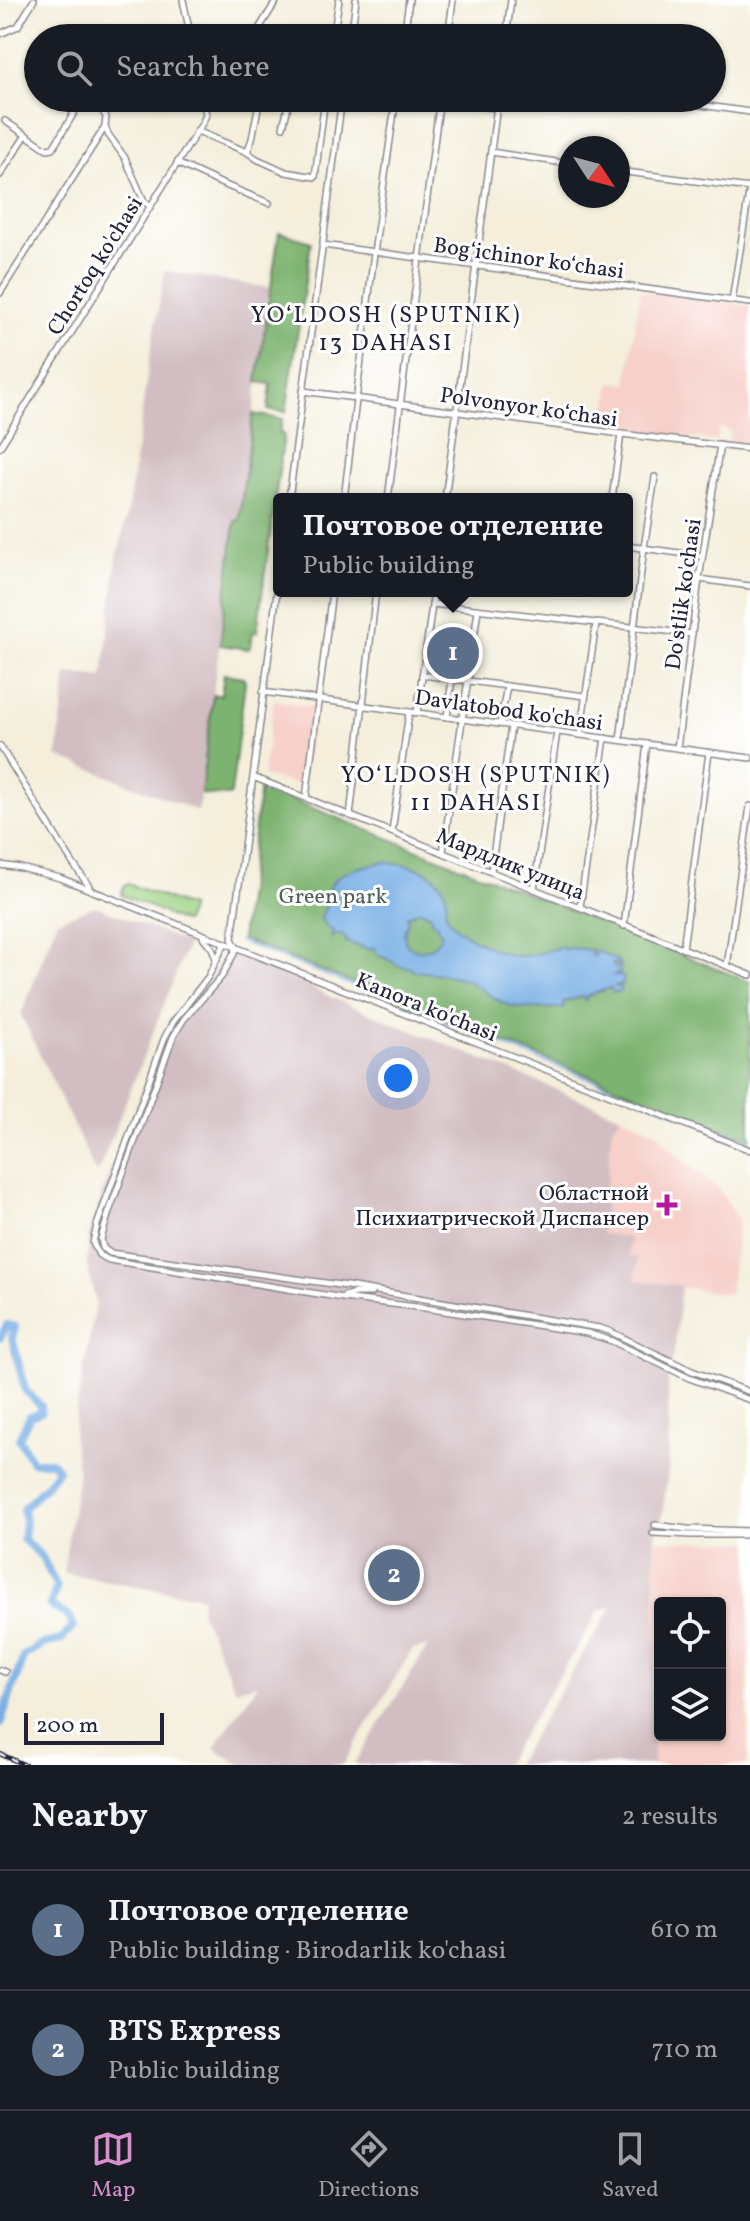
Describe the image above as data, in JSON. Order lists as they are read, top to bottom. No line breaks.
{"streets":{"street":["Bogʻichinor koʻchasi","Chortoq ko'chasi","Polvonyor koʻchasi","Do'stlik ko'chasi","Davlatobod ko'chasi","Мардлик улица","Kanora ko'chasi"]},"crossings":[["Polvonyor koʻchasi","Do'stlik ko'chasi"],["Do'stlik ko'chasi","Davlatobod ko'chasi"]],"districts":["YO‘LDOSH (SPUTNIK) 13 DAHASI","YO‘LDOSH (SPUTNIK) 11 DAHASI"],"parks":["Green park"],"places":{"health":["Областной Психиатрической Диспансер"]},"scale_bar":"200 m","north":"bottom right","page":{"search":"Search here","popup":["Почтовое отделение","Public building"],"pins":["1","2"],"scale":"200 m","heading":["Nearby","2 results"],"list":[{"mark":"1","name":"Почтовое отделение","note":"Public building · Birodarlik ko'chasi","value":"610 m"},{"mark":"2","name":"BTS Express","note":"Public building","value":"710 m"}],"nav":["Map","Directions","Saved"]}}
